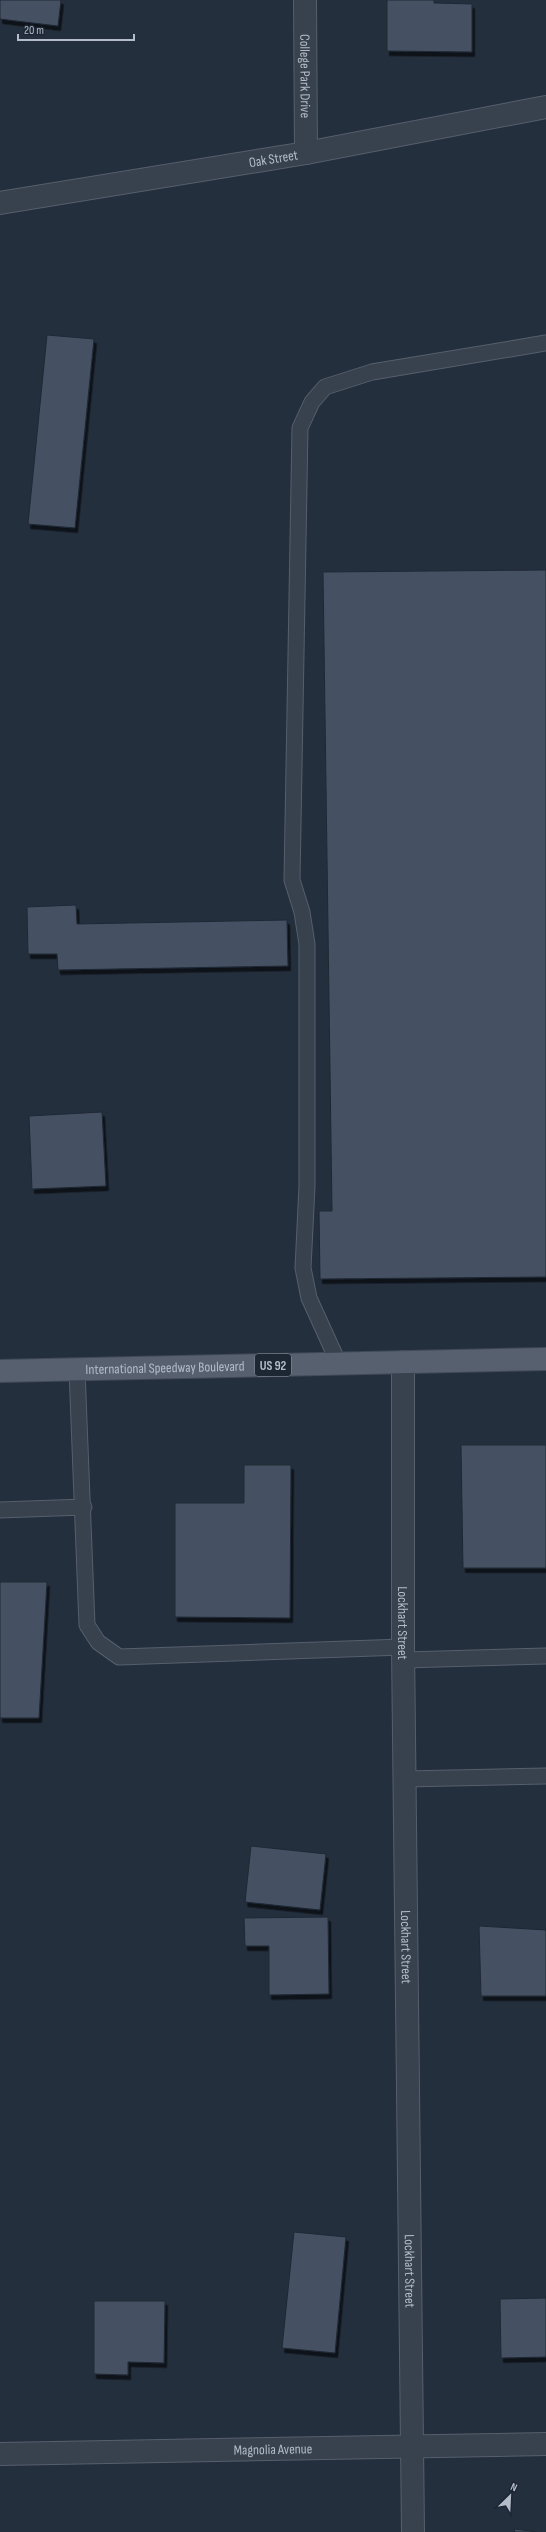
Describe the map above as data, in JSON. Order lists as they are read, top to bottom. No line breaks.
{"streets":{"main road":["US 92","International Speedway Boulevard"],"street":["College Park Drive","Oak Street","Lockhart Street","Magnolia Avenue"]},"crossings":[["College Park Drive","Oak Street"],["International Speedway Boulevard","Lockhart Street"],["Lockhart Street","Magnolia Avenue"]],"scale_bar":"20 m","north":"top right"}
